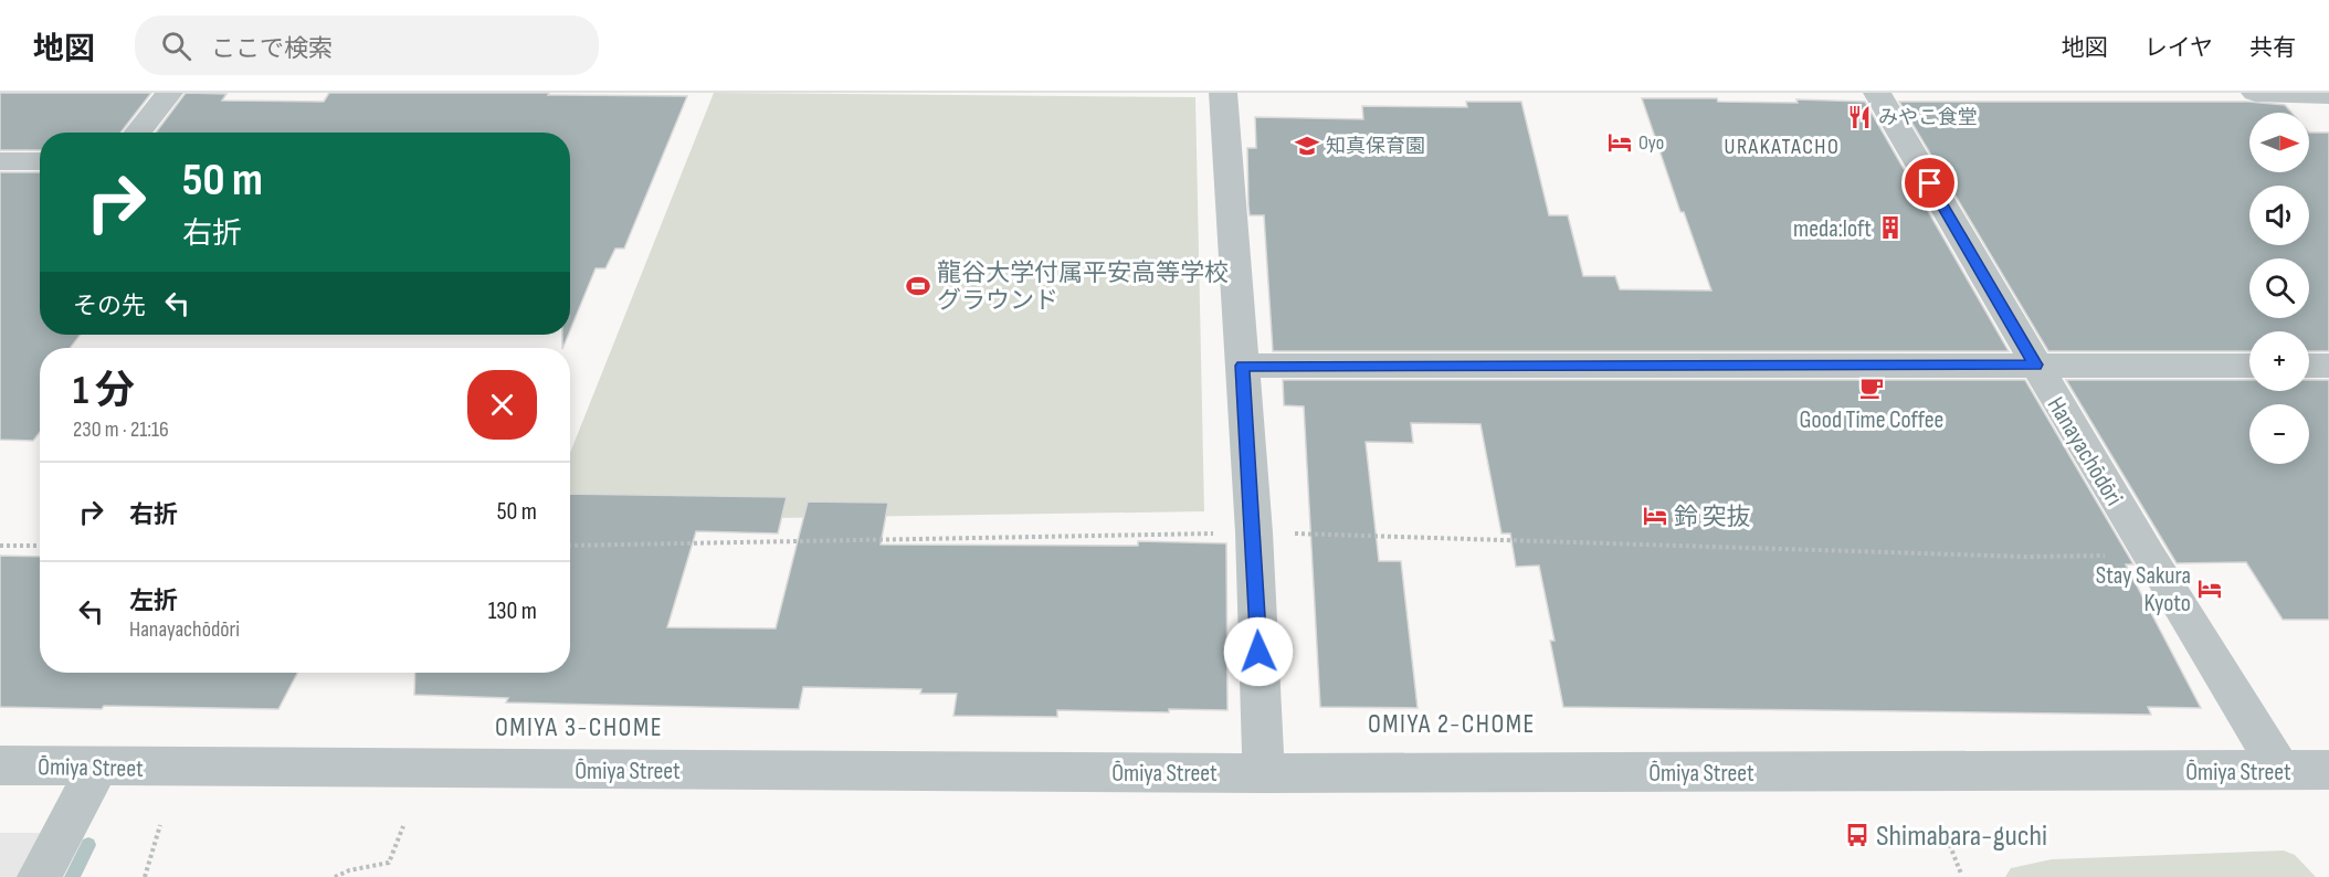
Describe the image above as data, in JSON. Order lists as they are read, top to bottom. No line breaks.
{"streets":{"street":["Hanayachōdōri","Ōmiya Street"]},"crossings":[["Hanayachōdōri","Ōmiya Street"]],"districts":["URAKATACHO","OMIYA 2-CHOME","OMIYA 3-CHOME"],"places":{"restaurant":["みやこ食堂"],"hotel":["Oyo","鈴 突抜","Stay Sakura Kyoto"],"school or university":["知真保育園"],"building":["meda:loft"],"sports":["龍谷大学付属平安高等学校 グラウンド"],"cafe":["Good Time Coffee"],"bus stop":["Shimabara-guchi"]},"north":"right","page":{"header":"地図","search":"ここで検索","nav":["地図","レイヤ","共有"],"map_buttons":["+","−"],"turn":["50 m","右折"],"then":"その先","heading":["1 分","230 m · 21:16"],"list":[{"name":"右折","value":"50 m"},{"name":"左折","note":"Hanayachōdōri","value":"130 m"}]}}
